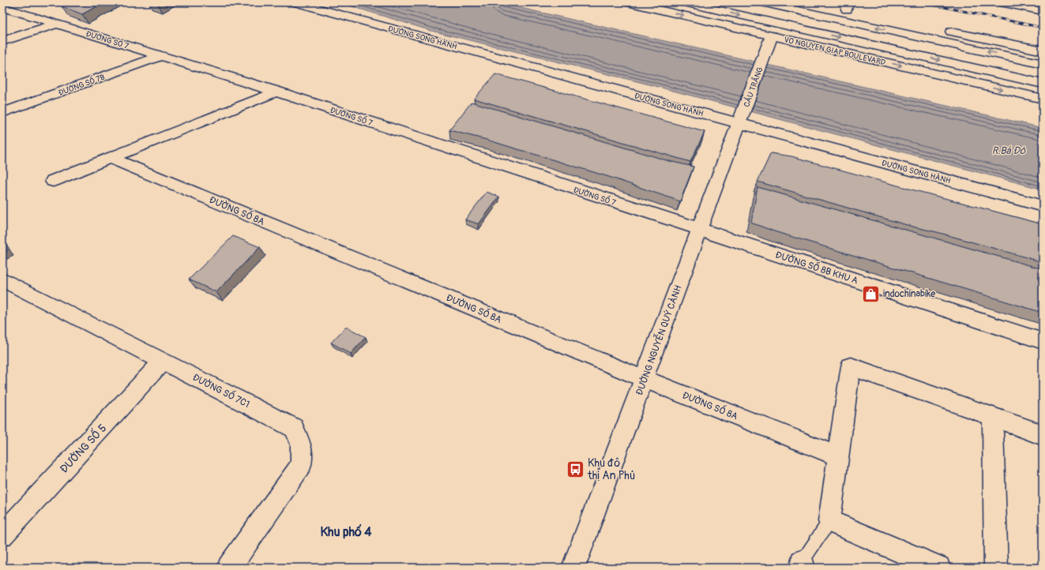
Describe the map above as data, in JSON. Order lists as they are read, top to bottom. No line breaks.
{"streets":{"main road":["ĐƯỜNG SONG HÀNH","ĐƯỜNG SỐ 7","VO NGUYEN GIAP BOULEVARD","ĐƯỜNG SỐ 7B","CẦU TRẮNG","ĐƯỜNG SỐ 8A","ĐƯỜNG SỐ 8B KHU A","ĐƯỜNG NGUYỄN QUÝ CẢNH","ĐƯỜNG SỐ 7C1","ĐƯỜNG SỐ 5"]},"crossings":[["ĐƯỜNG SONG HÀNH","CẦU TRẮNG"],["ĐƯỜNG SONG HÀNH","ĐƯỜNG NGUYỄN QUÝ CẢNH"],["ĐƯỜNG SỐ 7","ĐƯỜNG SỐ 7B"],["ĐƯỜNG SỐ 7","ĐƯỜNG SỐ 8B KHU A"],["ĐƯỜNG SỐ 7","ĐƯỜNG NGUYỄN QUÝ CẢNH"],["VO NGUYEN GIAP BOULEVARD","CẦU TRẮNG"],["CẦU TRẮNG","ĐƯỜNG NGUYỄN QUÝ CẢNH"],["ĐƯỜNG SỐ 8A","ĐƯỜNG NGUYỄN QUÝ CẢNH"],["ĐƯỜNG SỐ 8B KHU A","ĐƯỜNG NGUYỄN QUÝ CẢNH"],["ĐƯỜNG SỐ 7C1","ĐƯỜNG SỐ 5"]],"districts":["Khu phố 4"],"water":["R.Bá Đỏ"],"places":{"shop":["indochinabike"],"bus stop":["Khu đô thị An Phú"]}}
